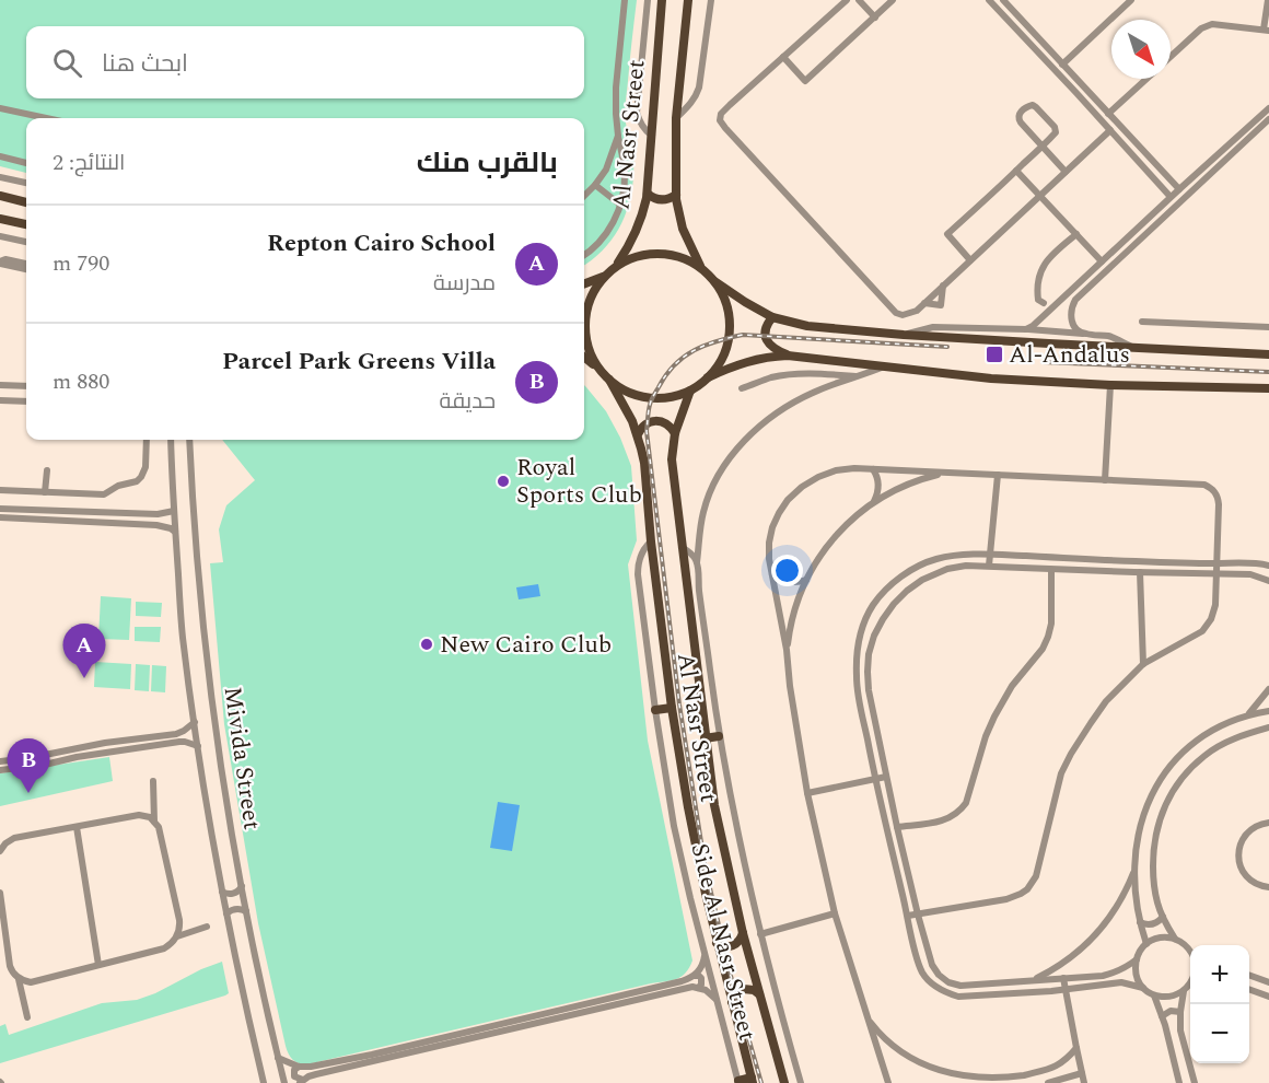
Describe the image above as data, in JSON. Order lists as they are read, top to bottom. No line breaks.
{"streets":{"main road":["Al Nasr Street"],"street":["Mivida Street","Side Al Nasr Street"]},"crossings":[["Al Nasr Street","Side Al Nasr Street"]],"places":{"transit":["Al-Andalus"],"other":["Royal Sports Club","New Cairo Club"]},"north":"bottom right","page":{"search":"ابحث هنا","heading":["بالقرب منك","النتائج: 2"],"list":[{"mark":"A","name":"Repton Cairo School","note":"مدرسة","value":"790 m"},{"mark":"B","name":"Parcel Park Greens Villa","note":"حديقة","value":"880 m"}],"pins":["A","B"],"map_buttons":["+","−"]}}
